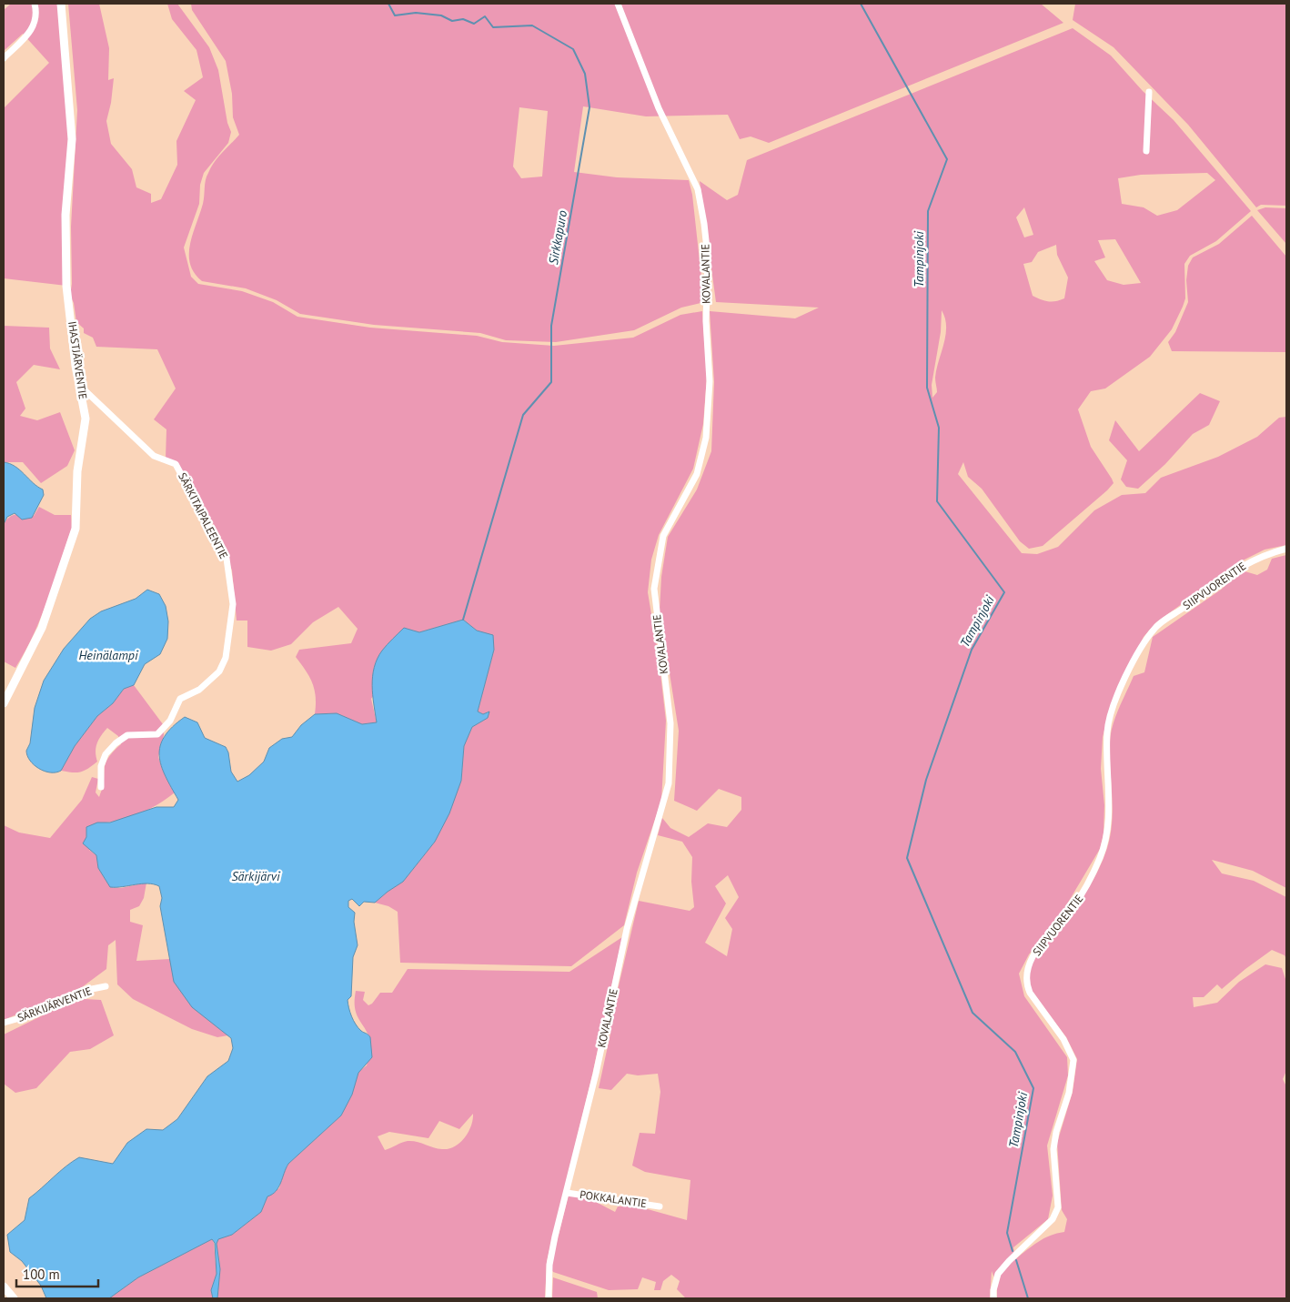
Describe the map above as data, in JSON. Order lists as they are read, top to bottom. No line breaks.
{"streets":{"street":["KOVALANTIE","IHASTJÄRVENTIE","SÄRKITAIPALEENTIE","SIIPVUORENTIE","SÄRKIJÄRVENTIE","POKKALANTIE"]},"crossings":[["KOVALANTIE","POKKALANTIE"],["IHASTJÄRVENTIE","SÄRKITAIPALEENTIE"]],"water":["Sirkkapuro","Tampinjoki","Heinälampi","Särkijärvi"],"scale_bar":"100 m"}
